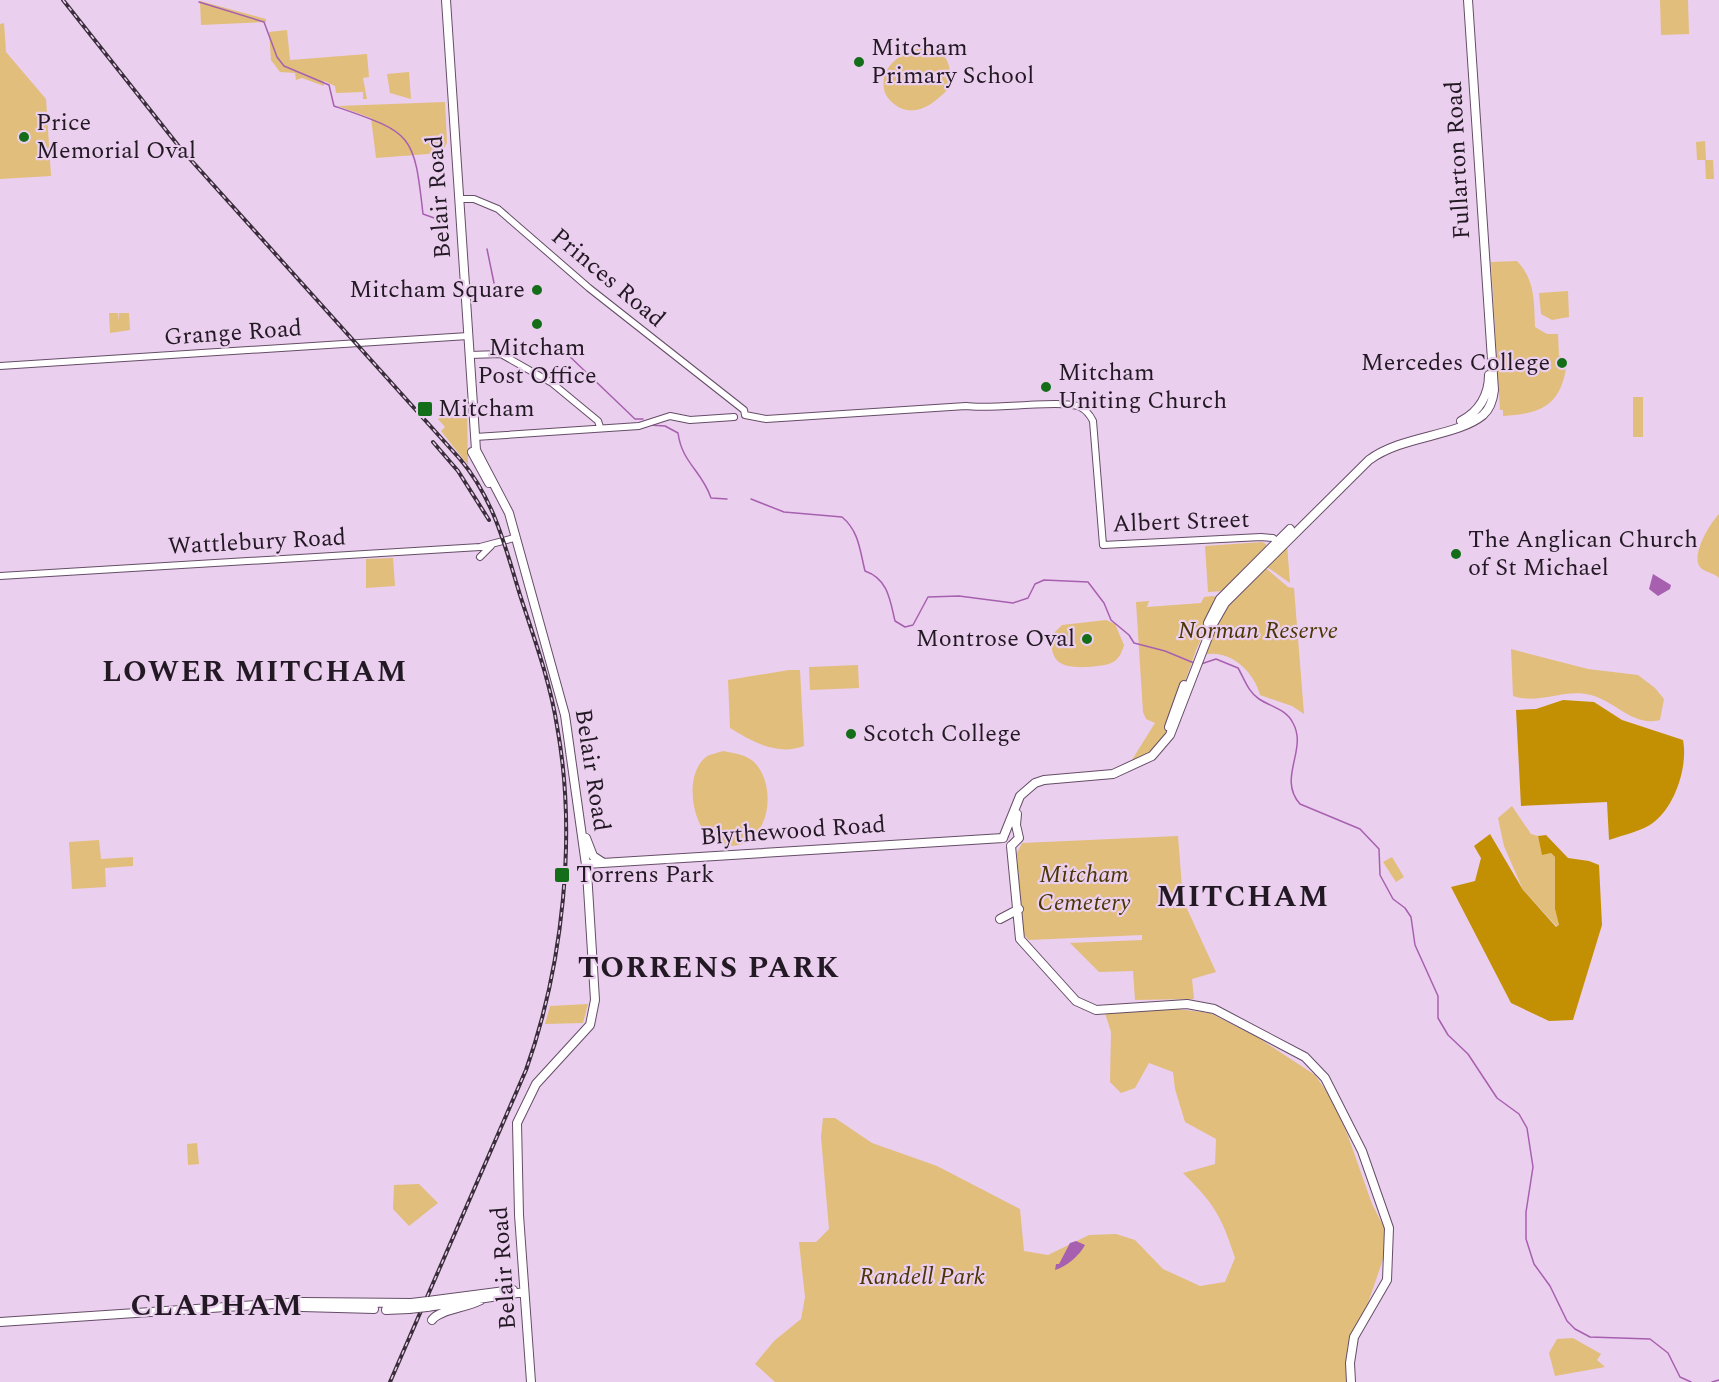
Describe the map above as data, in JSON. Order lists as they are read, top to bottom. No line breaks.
{"streets":{"main road":["Fullarton Road","Belair Road","Blythewood Road"],"street":["Princes Road","Grange Road","Albert Street","Wattlebury Road"]},"crossings":[["Belair Road","Princes Road"],["Belair Road","Grange Road"],["Belair Road","Wattlebury Road"],["Belair Road","Blythewood Road"],["Princes Road","Albert Street"]],"districts":["LOWER MITCHAM","MITCHAM","TORRENS PARK","CLAPHAM"],"parks":["Norman Reserve","Mitcham Cemetery","Randell Park"],"places":{"other":["Mitcham Primary School","Price Memorial Oval","Mitcham Square","Mitcham Post Office","Mercedes College","Mitcham Uniting Church","The Anglican Church of St Michael","Montrose Oval","Scotch College"],"transit":["Mitcham","Torrens Park"]}}
